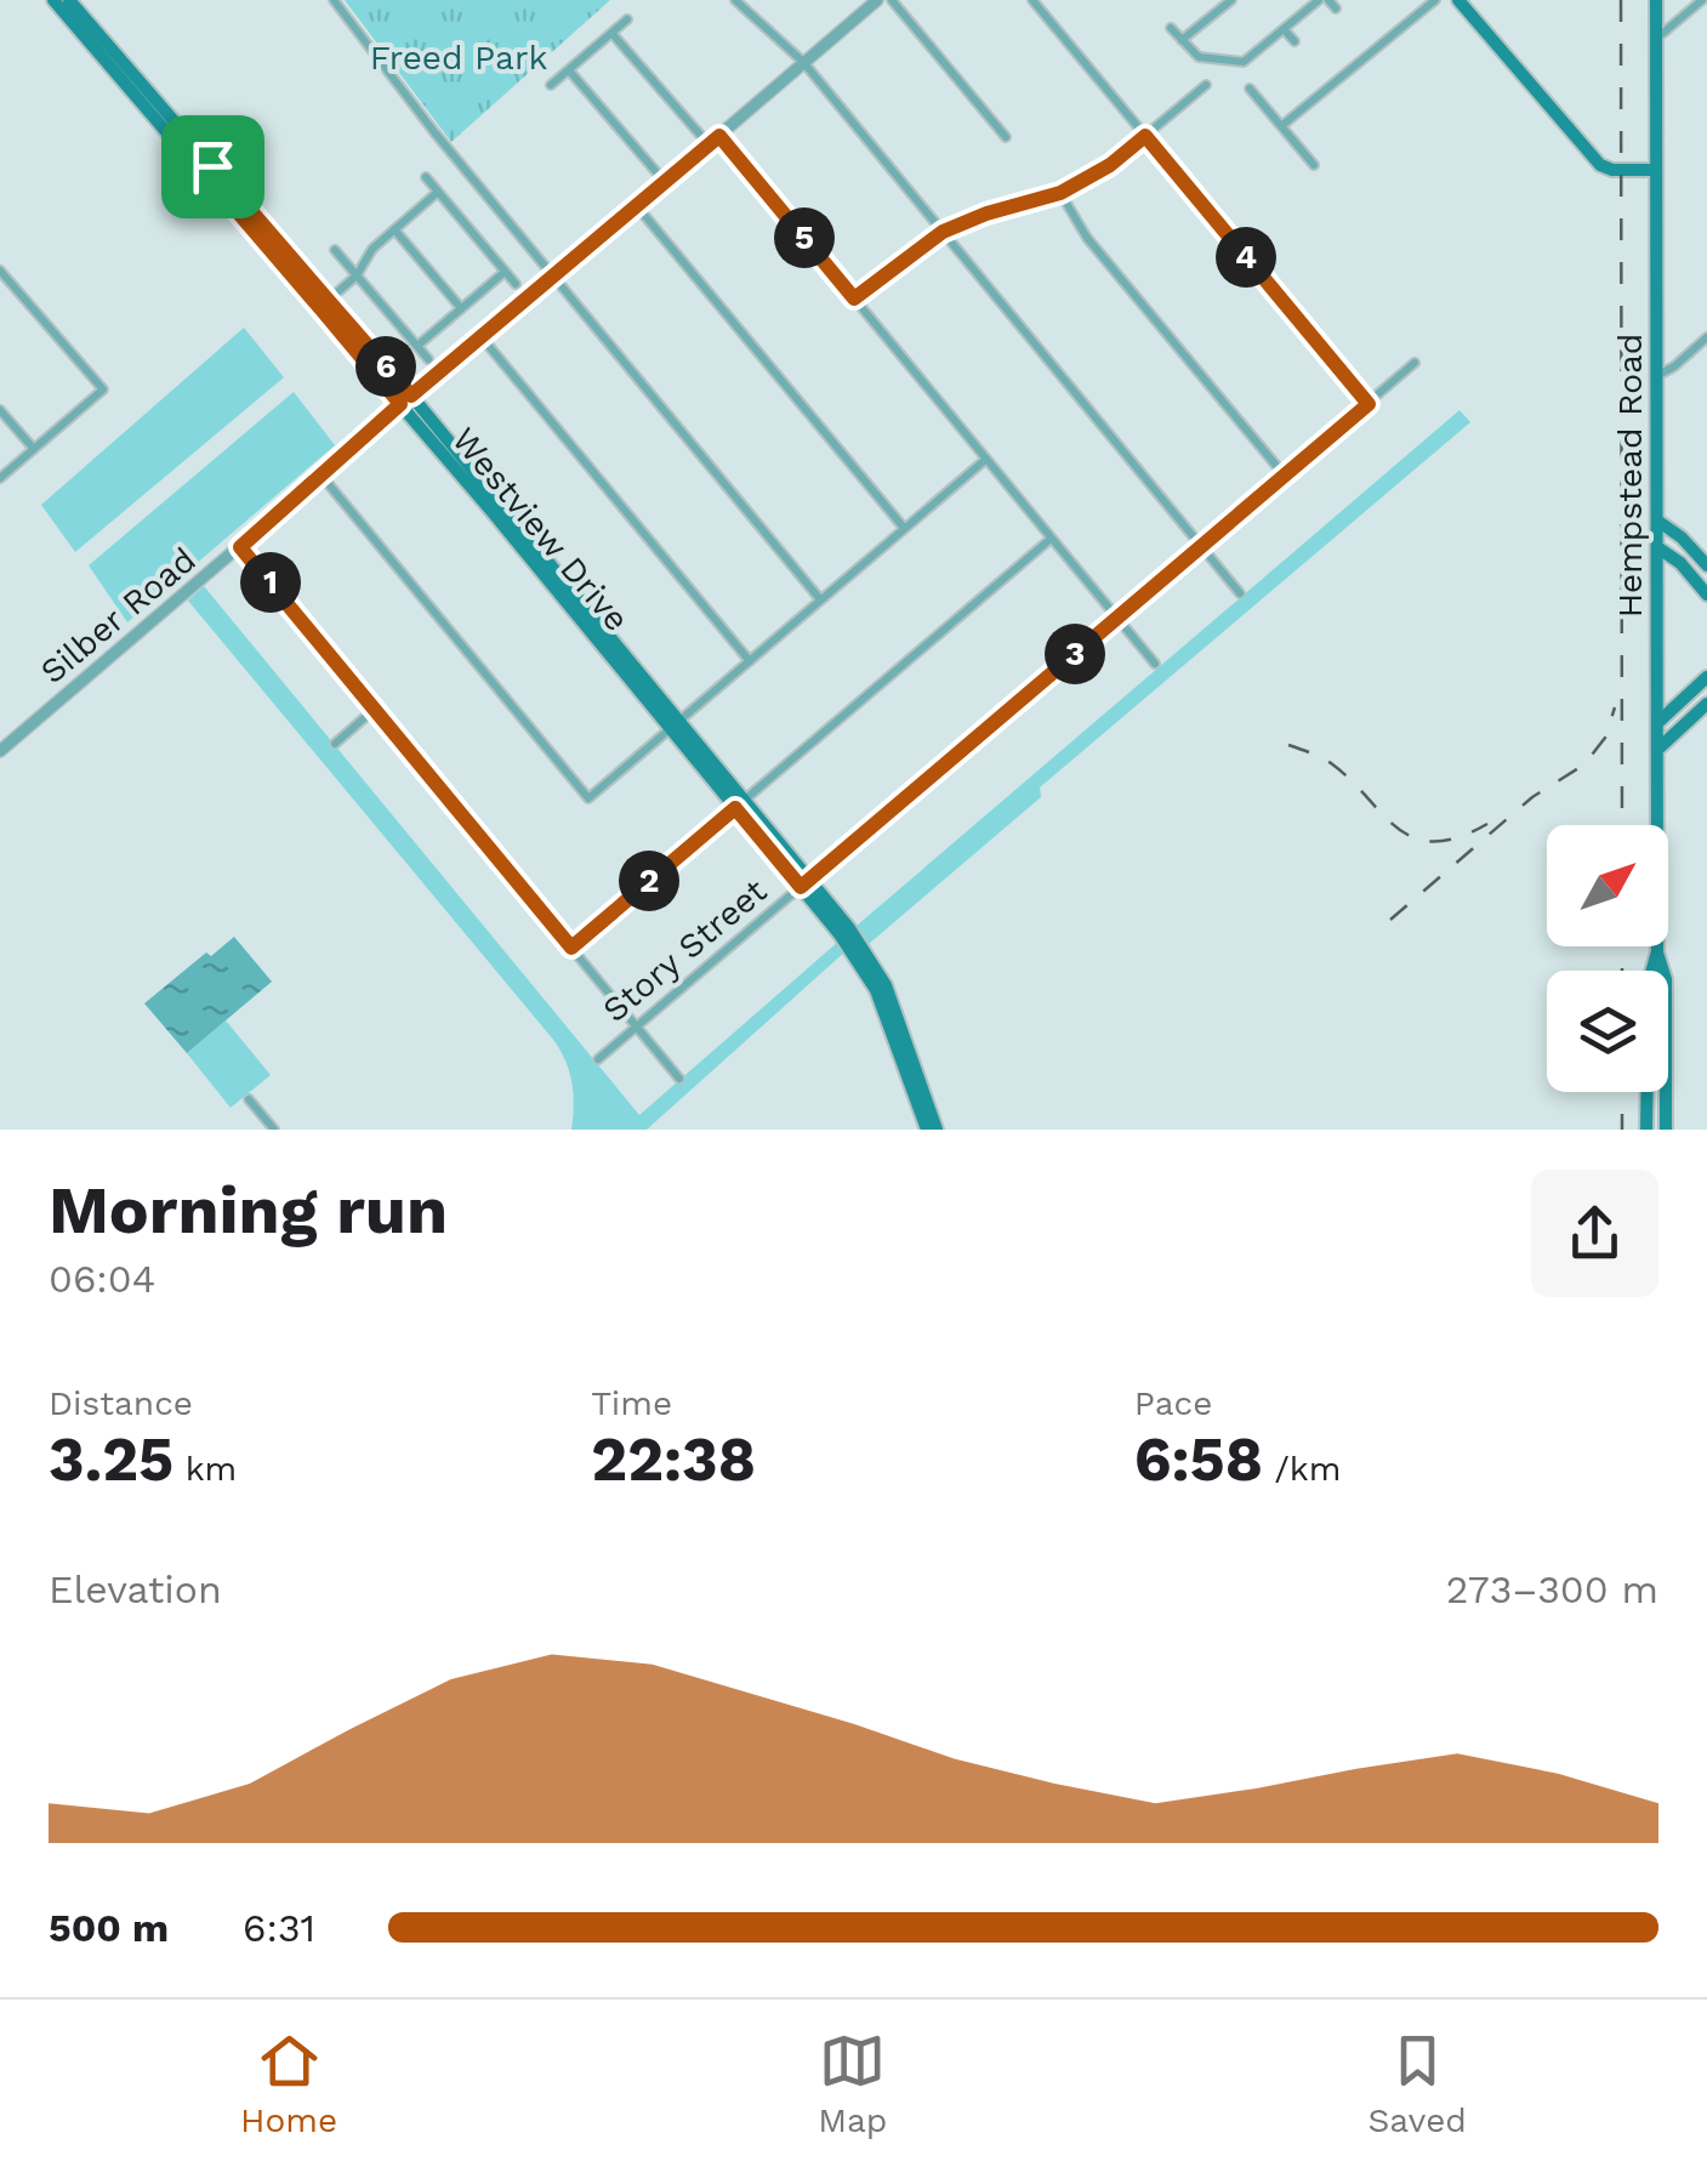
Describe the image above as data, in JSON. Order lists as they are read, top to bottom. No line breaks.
{"streets":{"main road":["Hempstead Road","Westview Drive"],"street":["Silber Road","Story Street"]},"crossings":[["Westview Drive","Silber Road"],["Westview Drive","Story Street"]],"parks":["Freed Park"],"north":"top right","page":{"pins":["5","4","6","1","3","2"],"heading":["Morning run","06:04"],"stats":[["Distance","3.25 km"],["Time","22:38"],["Pace","6:58 /km"]],"chart":["Elevation","273–300 m"],"list":[{"name":"500 m","note":"6:31"}],"tabs":["Home","Map","Saved"]}}
